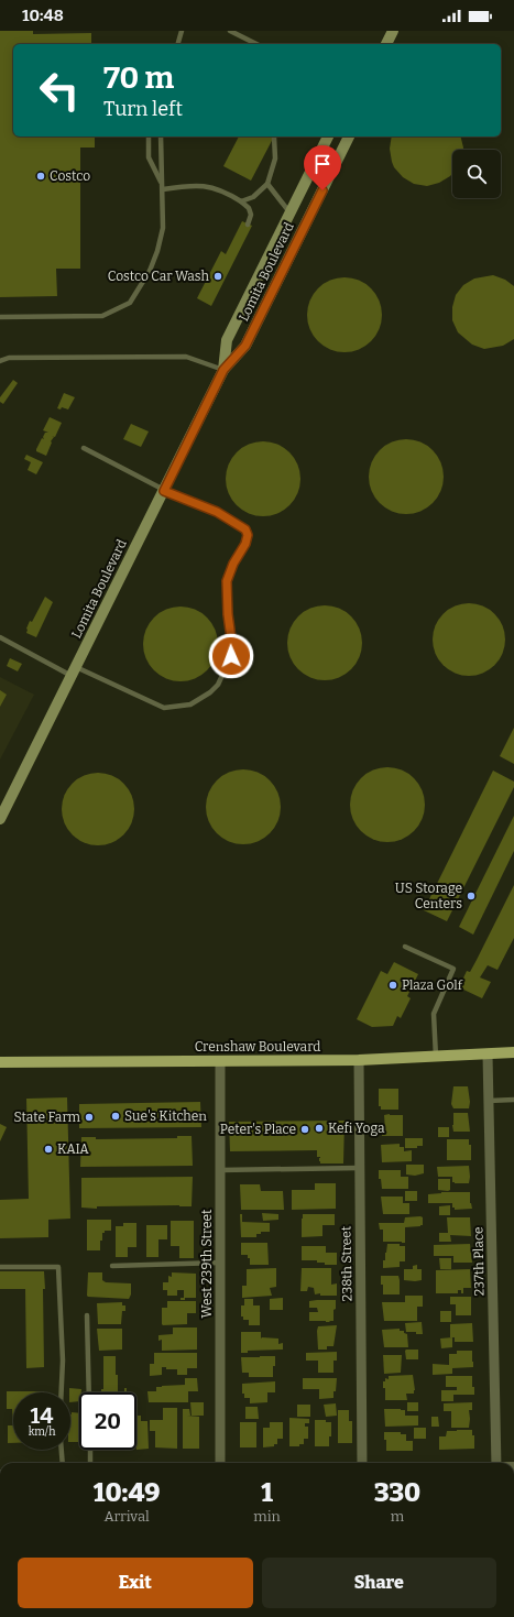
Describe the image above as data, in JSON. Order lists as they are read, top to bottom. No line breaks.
{"streets":{"main road":["Lomita Boulevard","Crenshaw Boulevard"],"street":["237th Place","West 239th Street","238th Street"]},"crossings":[["Crenshaw Boulevard","237th Place"],["Crenshaw Boulevard","West 239th Street"],["Crenshaw Boulevard","238th Street"]],"places":["Costco","Costco Car Wash","US Storage Centers","Plaza Golf","Sue's Kitchen","State Farm","Kefi Yoga","Peter's Place","KAIA"],"page":{"status":"10:48","turn":["70 m","Turn left"],"speed":"14 km/h","limit":"20","eta":["10:49","Arrival","1","min","330","m"],"buttons":["Exit","Share"]}}
